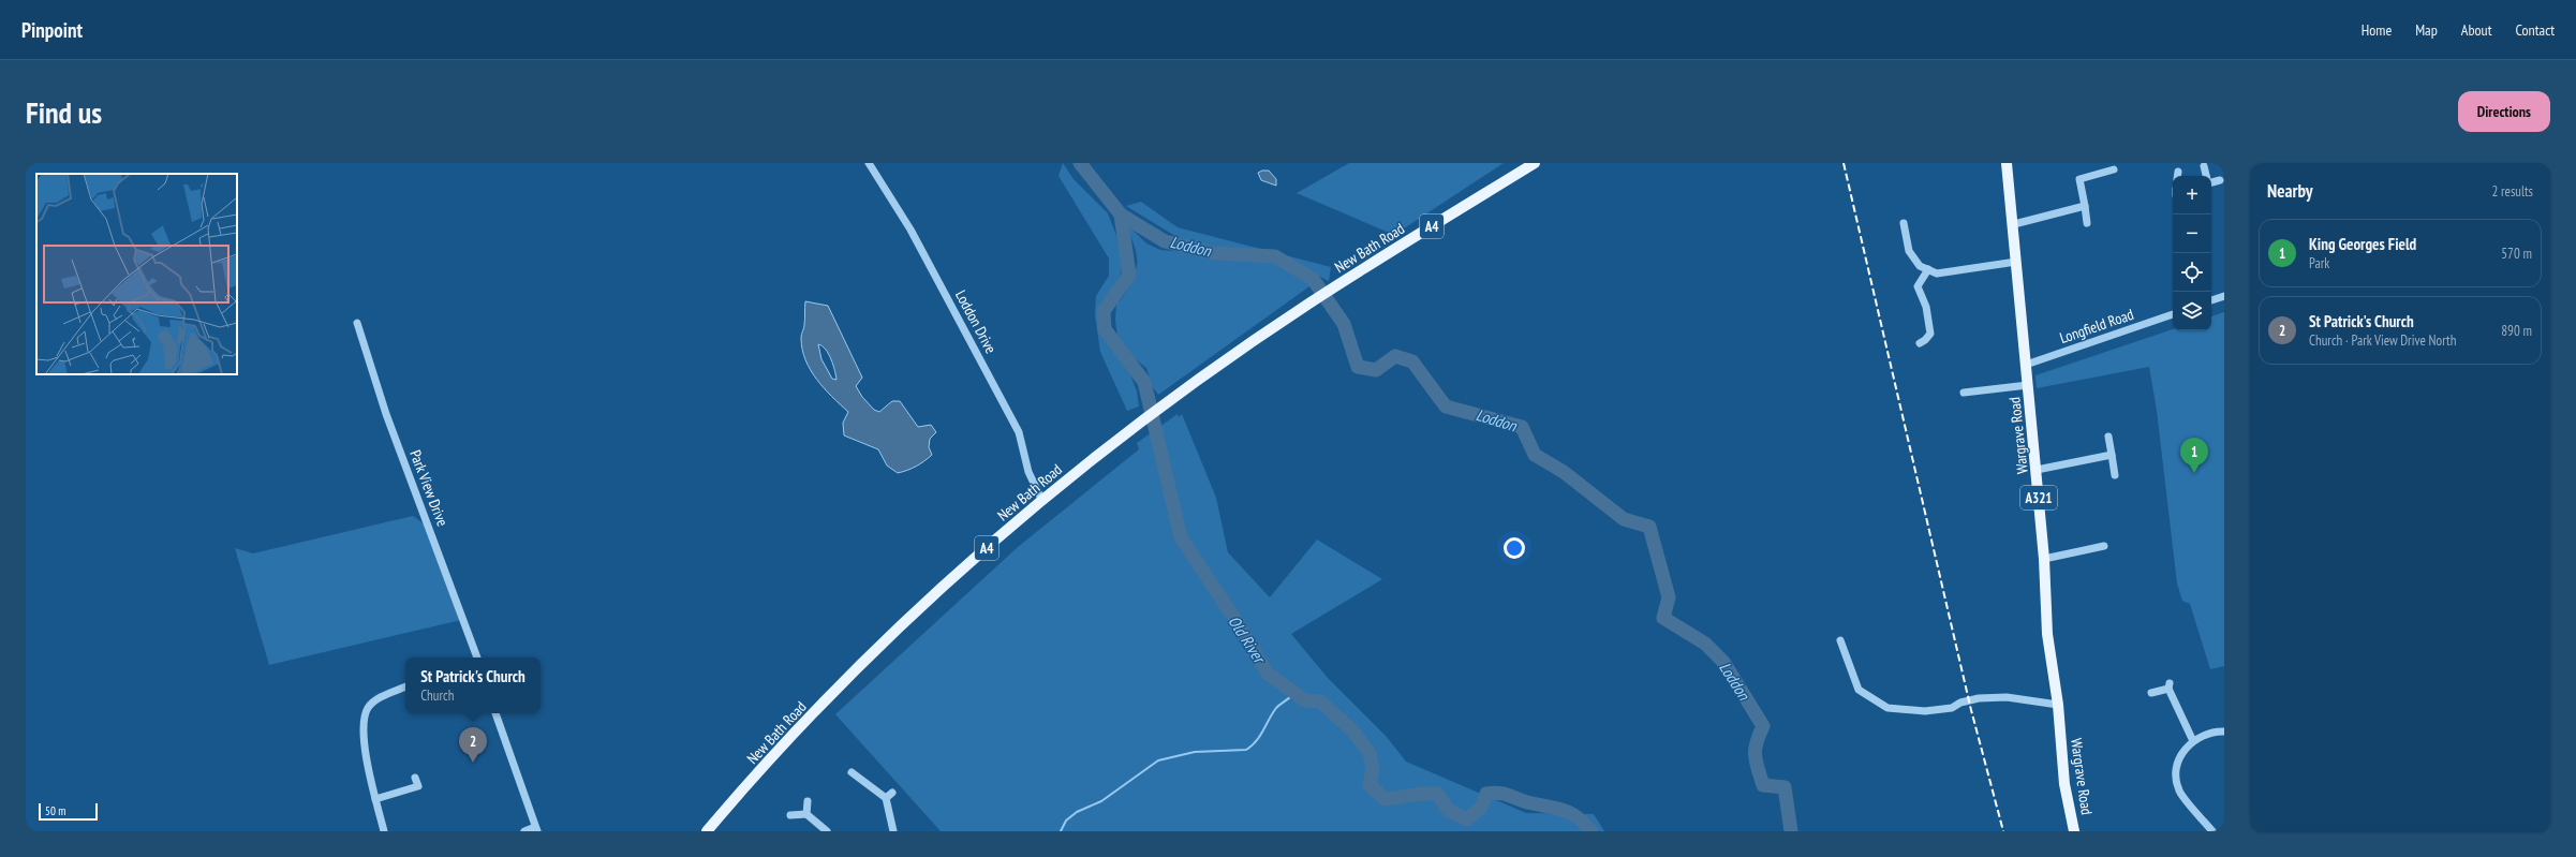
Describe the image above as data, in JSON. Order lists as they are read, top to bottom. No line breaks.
{"streets":{"main road":["A4","New Bath Road","Wargrave Road","A321"],"street":["Loddon Drive","Longfield Road","Park View Drive"]},"crossings":[["New Bath Road","Loddon Drive"],["Longfield Road","Wargrave Road"]],"water":["Loddon","Old River"],"scale_bar":"50 m","page":{"header":"Pinpoint","nav":["Home","Map","About","Contact"],"buttons":"Directions","title":"Find us","heading":["Nearby","2 results"],"map_buttons":["+","−"],"list":[{"mark":"1","name":"King Georges Field","note":"Park","value":"570 m"},{"mark":"2","name":"St Patrick's Church","note":"Church · Park View Drive North","value":"890 m"}],"pins":["1","2"],"popup":["St Patrick's Church","Church"],"scale":"50 m"}}
